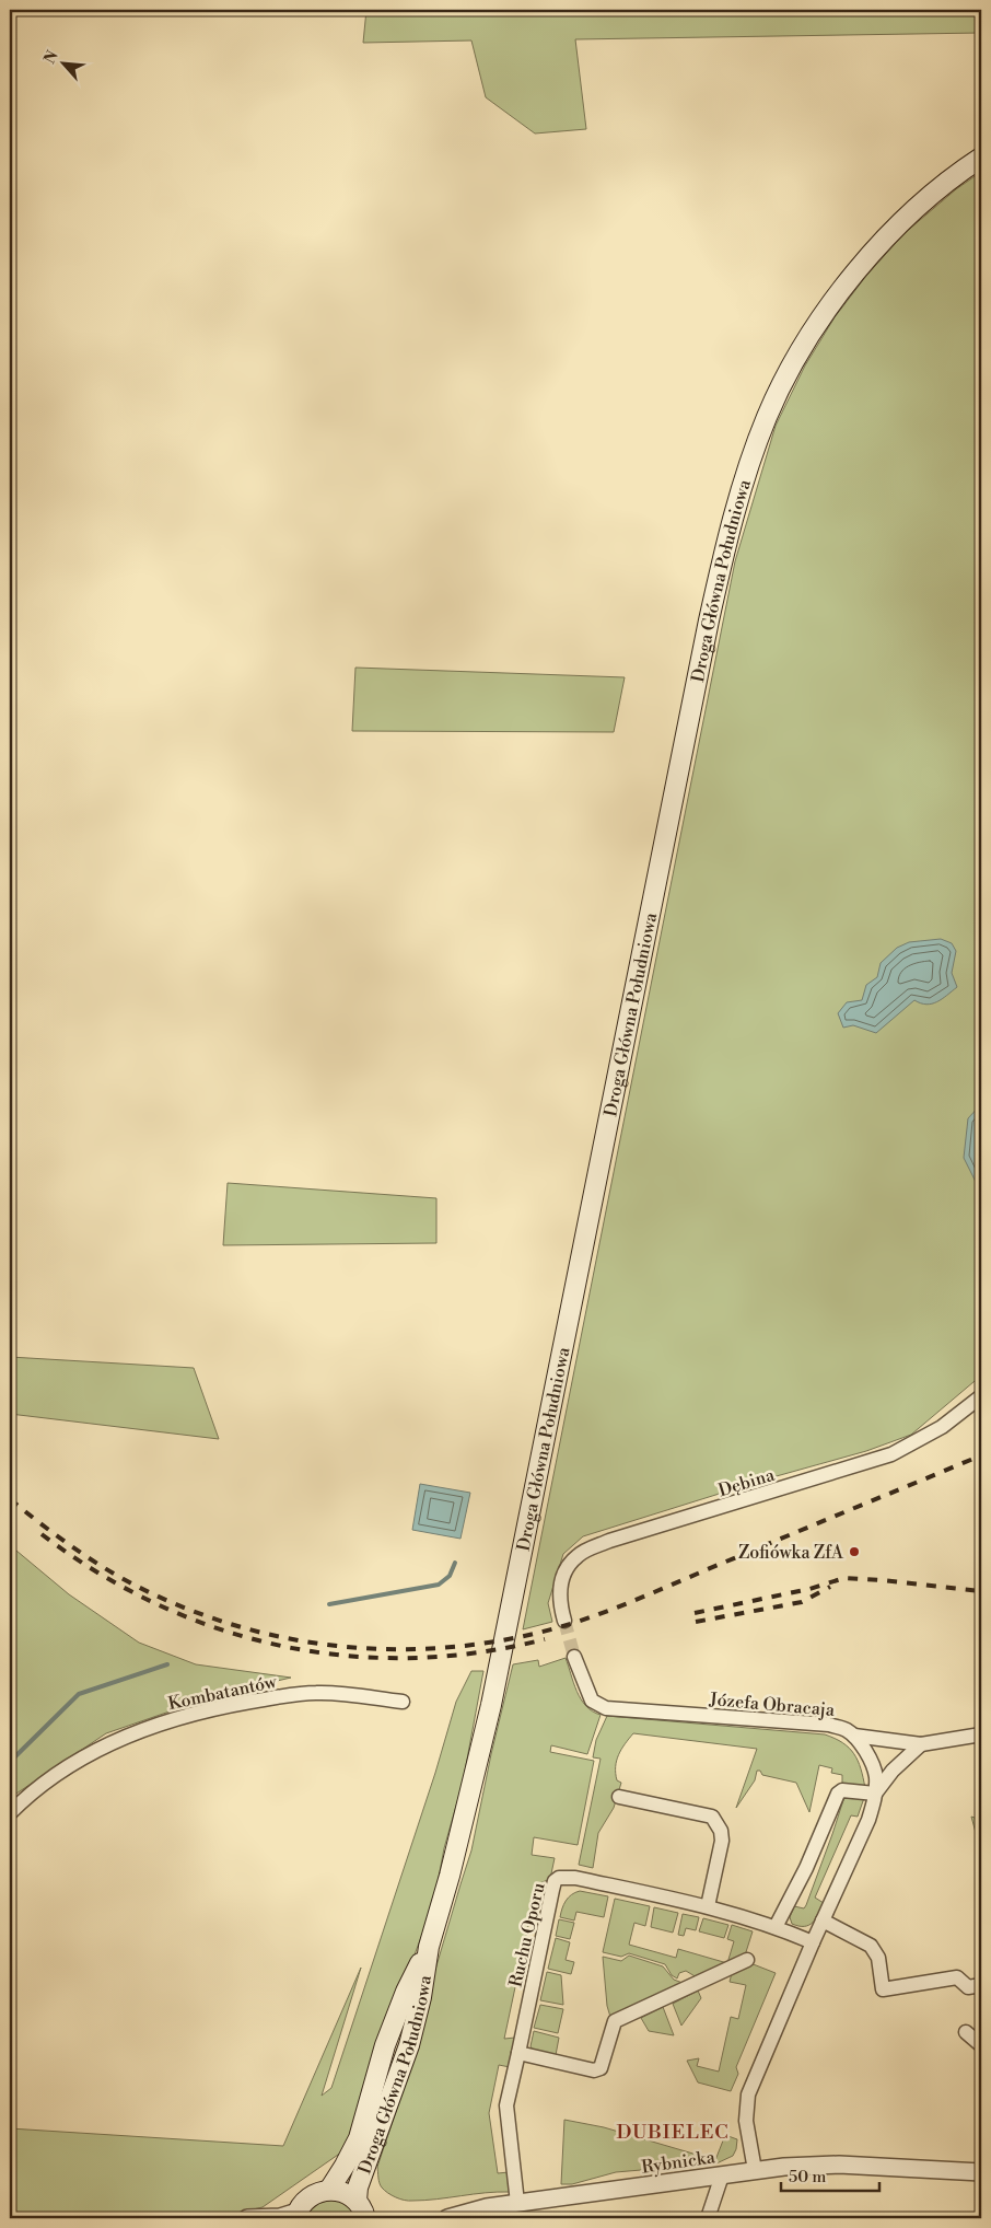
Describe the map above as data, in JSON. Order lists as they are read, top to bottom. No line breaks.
{"streets":{"main road":["Droga Główna Południowa"],"street":["Dębina","Kombatantów","Józefa Obracaja","Ruchu Oporu","Rybnicka"]},"crossings":[["Józefa Obracaja","Ruchu Oporu"],["Ruchu Oporu","Rybnicka"]],"districts":["DUBIELEC"],"places":["Zofiówka ZfA"],"scale_bar":"50 m","north":"top left"}
